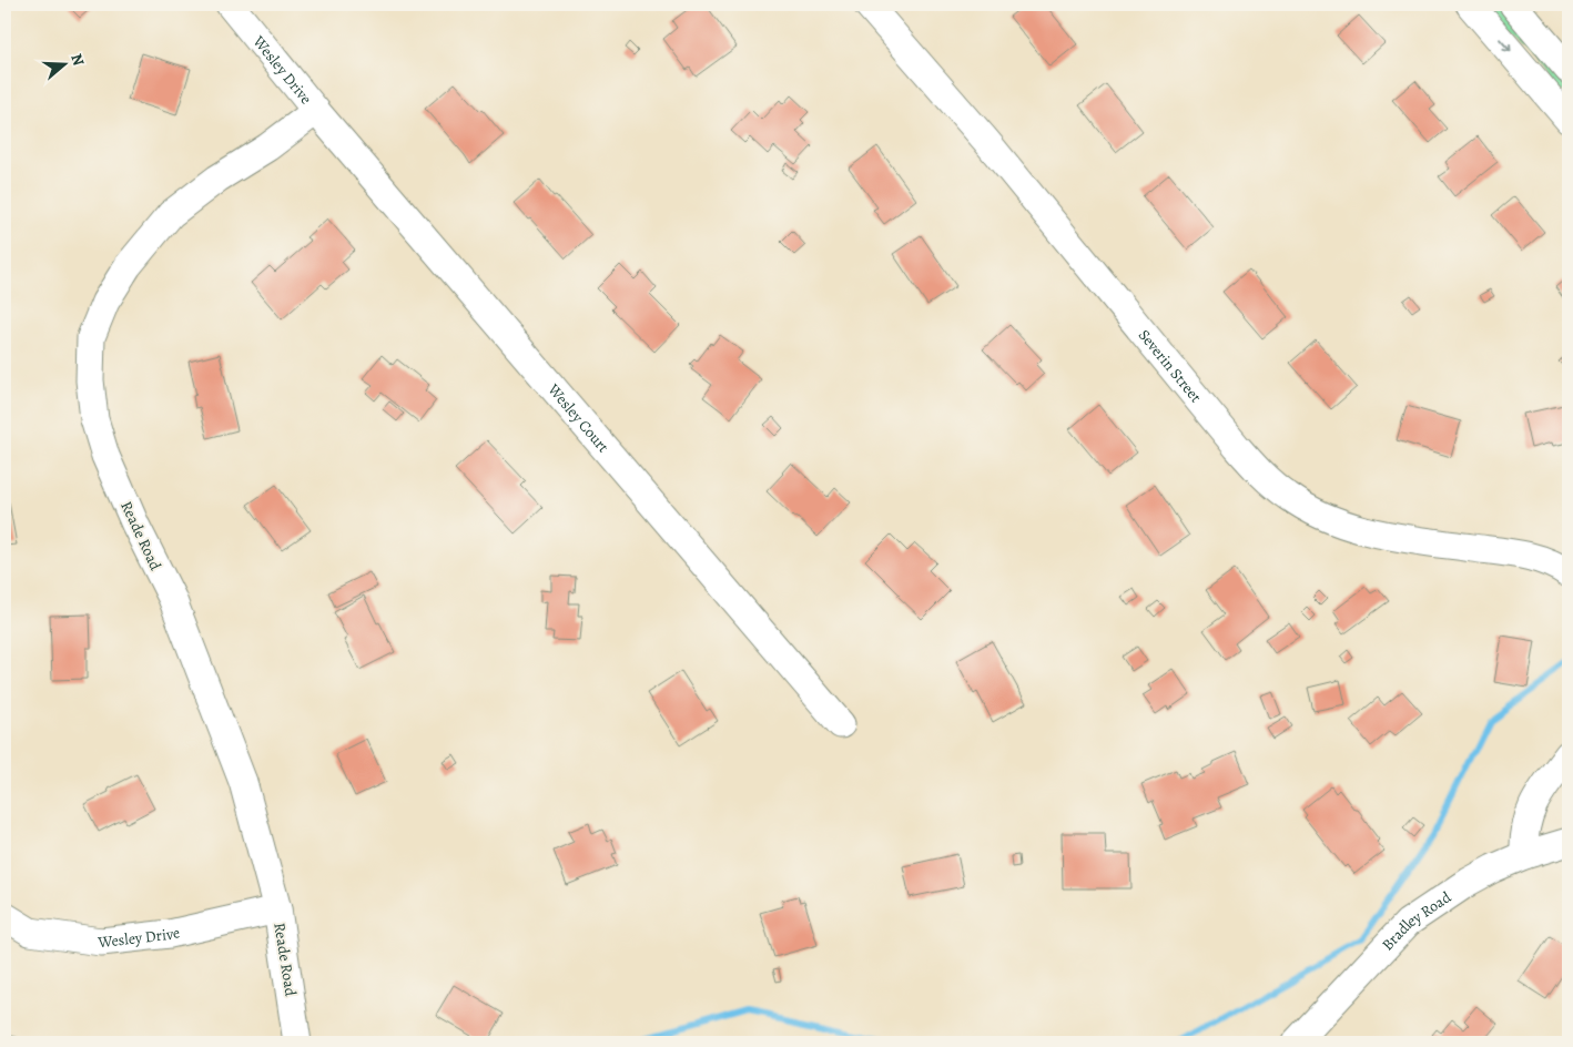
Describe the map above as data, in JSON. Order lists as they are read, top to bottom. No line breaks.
{"streets":{"street":["Wesley Drive","Severin Street","Wesley Court","Reade Road","Bradley Road"]},"crossings":[["Wesley Drive","Wesley Court"],["Wesley Drive","Reade Road"],["Wesley Court","Reade Road"]],"north":"right"}
